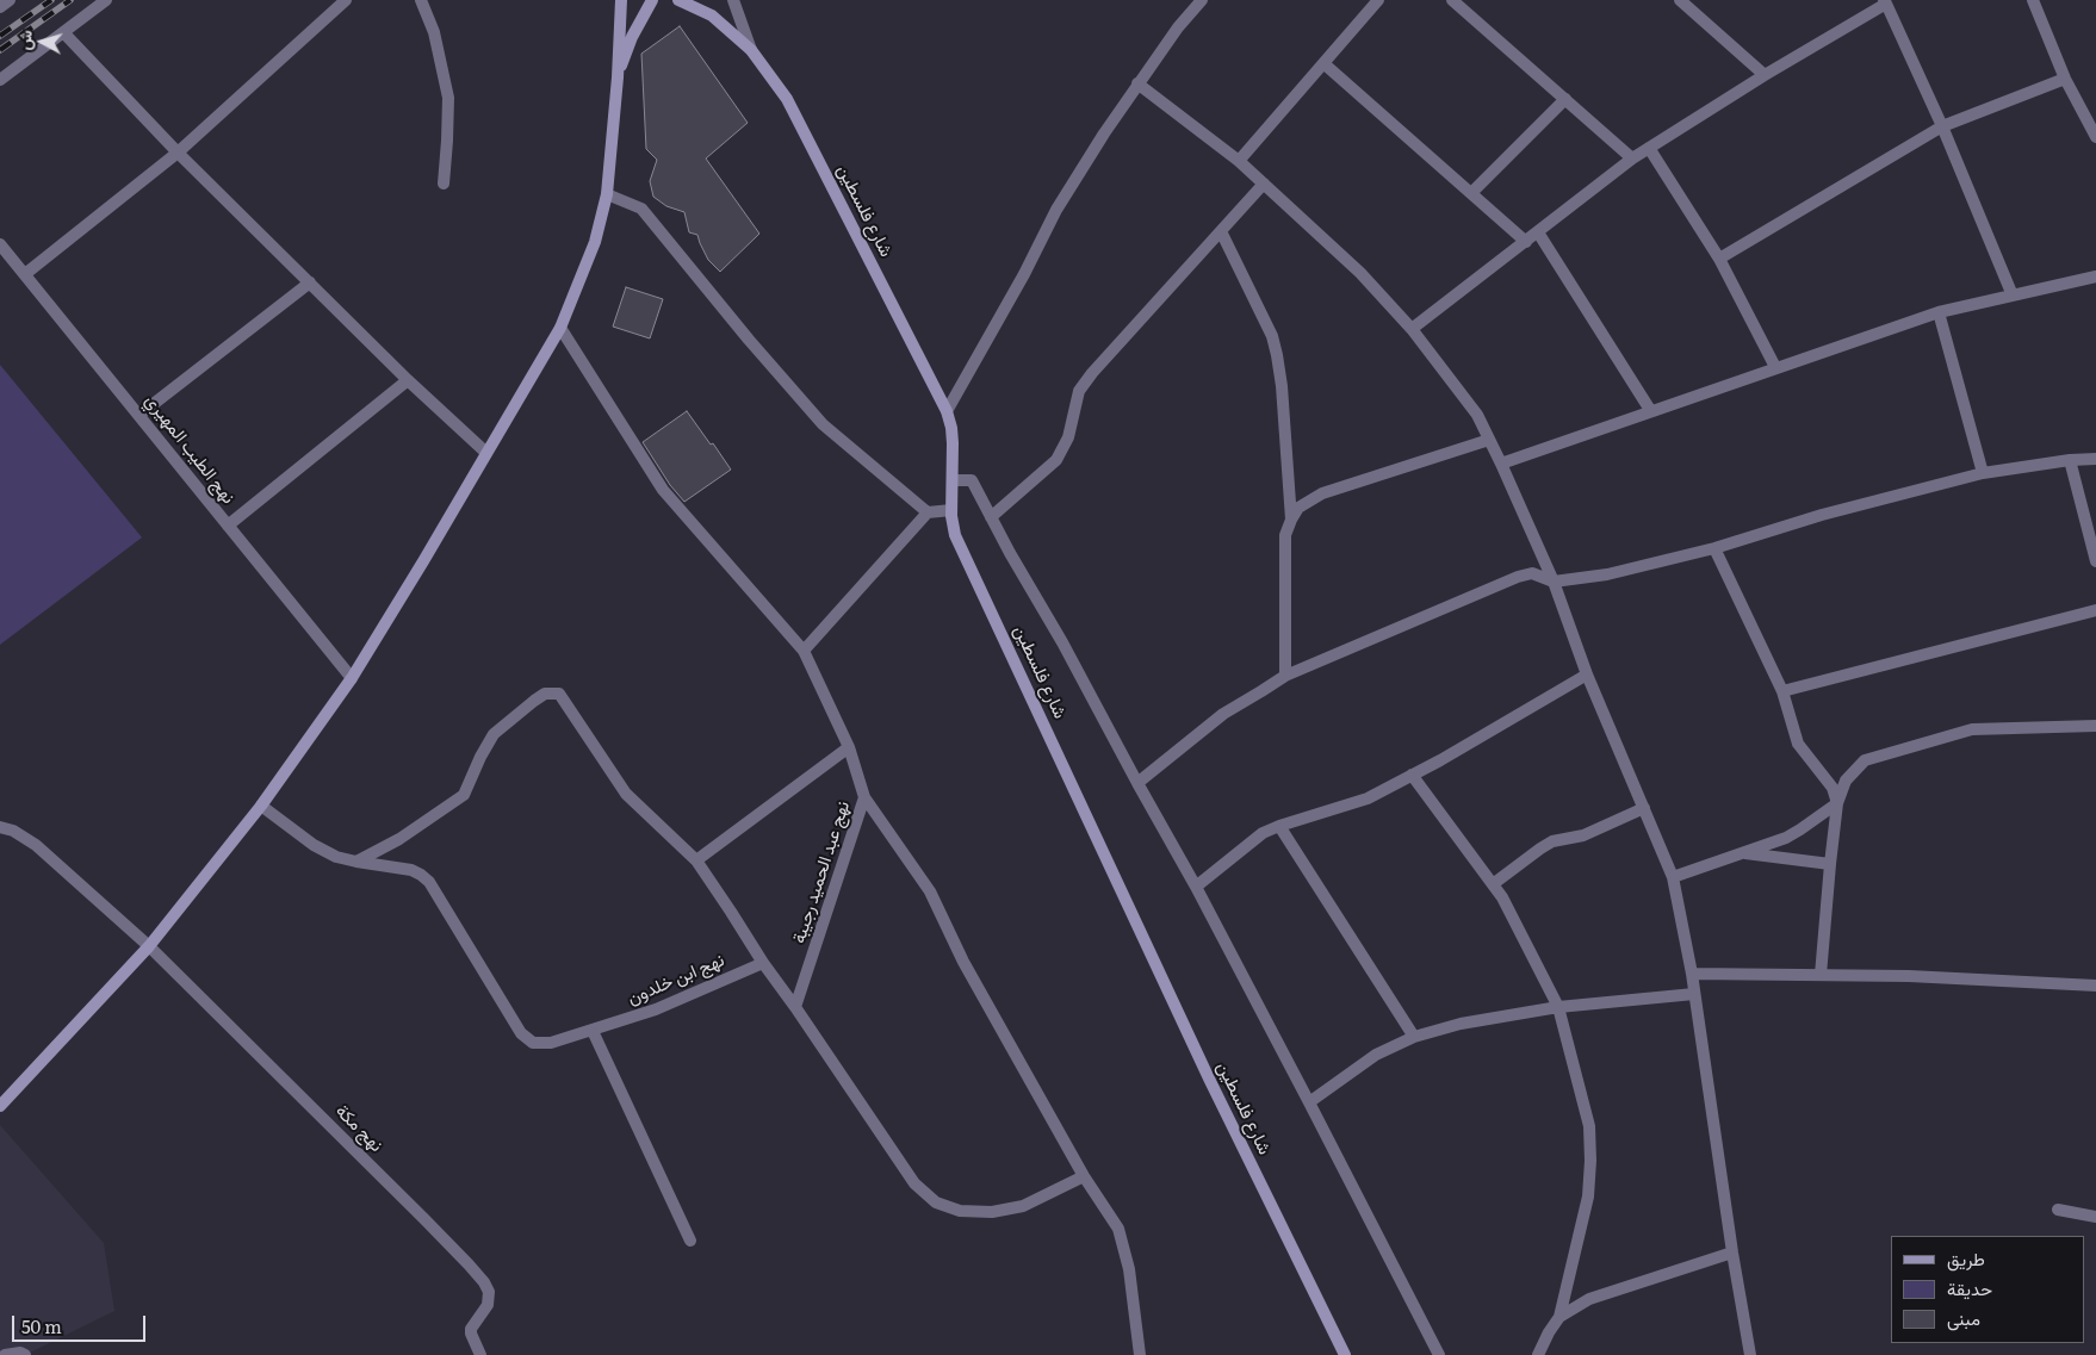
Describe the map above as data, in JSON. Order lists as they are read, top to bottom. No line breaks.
{"streets":{"street":["شارع فلسطين","نهج الطيب المهيري","نهج عبد الحميد رجيبة","نهج ابن خلدون","نهج مكة"]},"legend":["طريق","حديقة","مبنى"],"scale_bar":"50 m","north":"left"}
